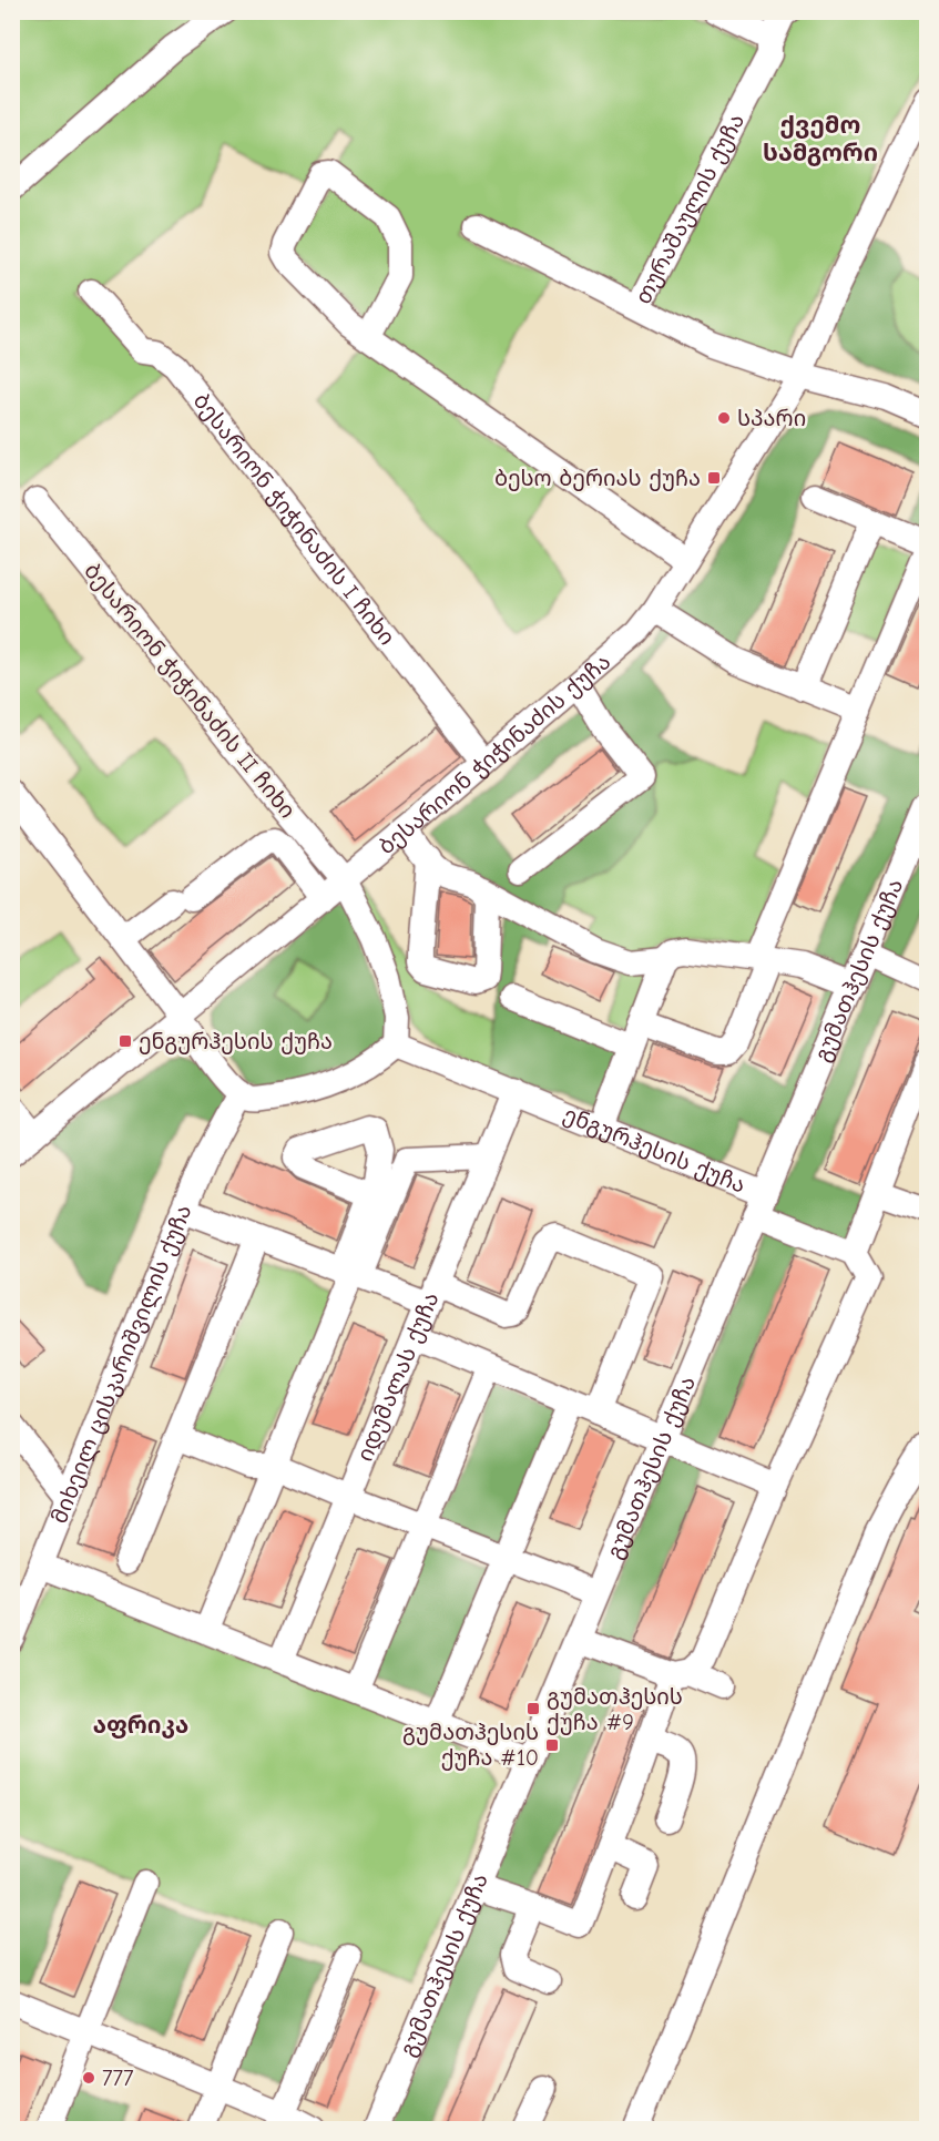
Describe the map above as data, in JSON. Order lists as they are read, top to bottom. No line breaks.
{"streets":{"street":["თურაშაულის ქუჩა","ბესარიონ ჭიჭინაძის I ჩიხი","ბესარიონ ჭიჭინაძის II ჩიხი","ბესარიონ ჭიჭინაძის ქუჩა","გუმათჰესის ქუჩა","ენგურჰესის ქუჩა","მიხეილ ცისკარიშვილის ქუჩა","იდუმალას ქუჩა"]},"crossings":[["თურაშაულის ქუჩა","ბესარიონ ჭიჭინაძის ქუჩა"],["ბესარიონ ჭიჭინაძის I ჩიხი","ბესარიონ ჭიჭინაძის ქუჩა"],["ბესარიონ ჭიჭინაძის II ჩიხი","ბესარიონ ჭიჭინაძის ქუჩა"],["გუმათჰესის ქუჩა","ენგურჰესის ქუჩა"],["ენგურჰესის ქუჩა","იდუმალას ქუჩა"]],"districts":["ქვემო სამგორი","აფრიკა"],"places":{"other":["სპარი","777"],"transit":["ბესო ბერიას ქუჩა","ენგურჰესის ქუჩა","გუმათჰესის ქუჩა #9","გუმათჰესის ქუჩა #10"]}}
